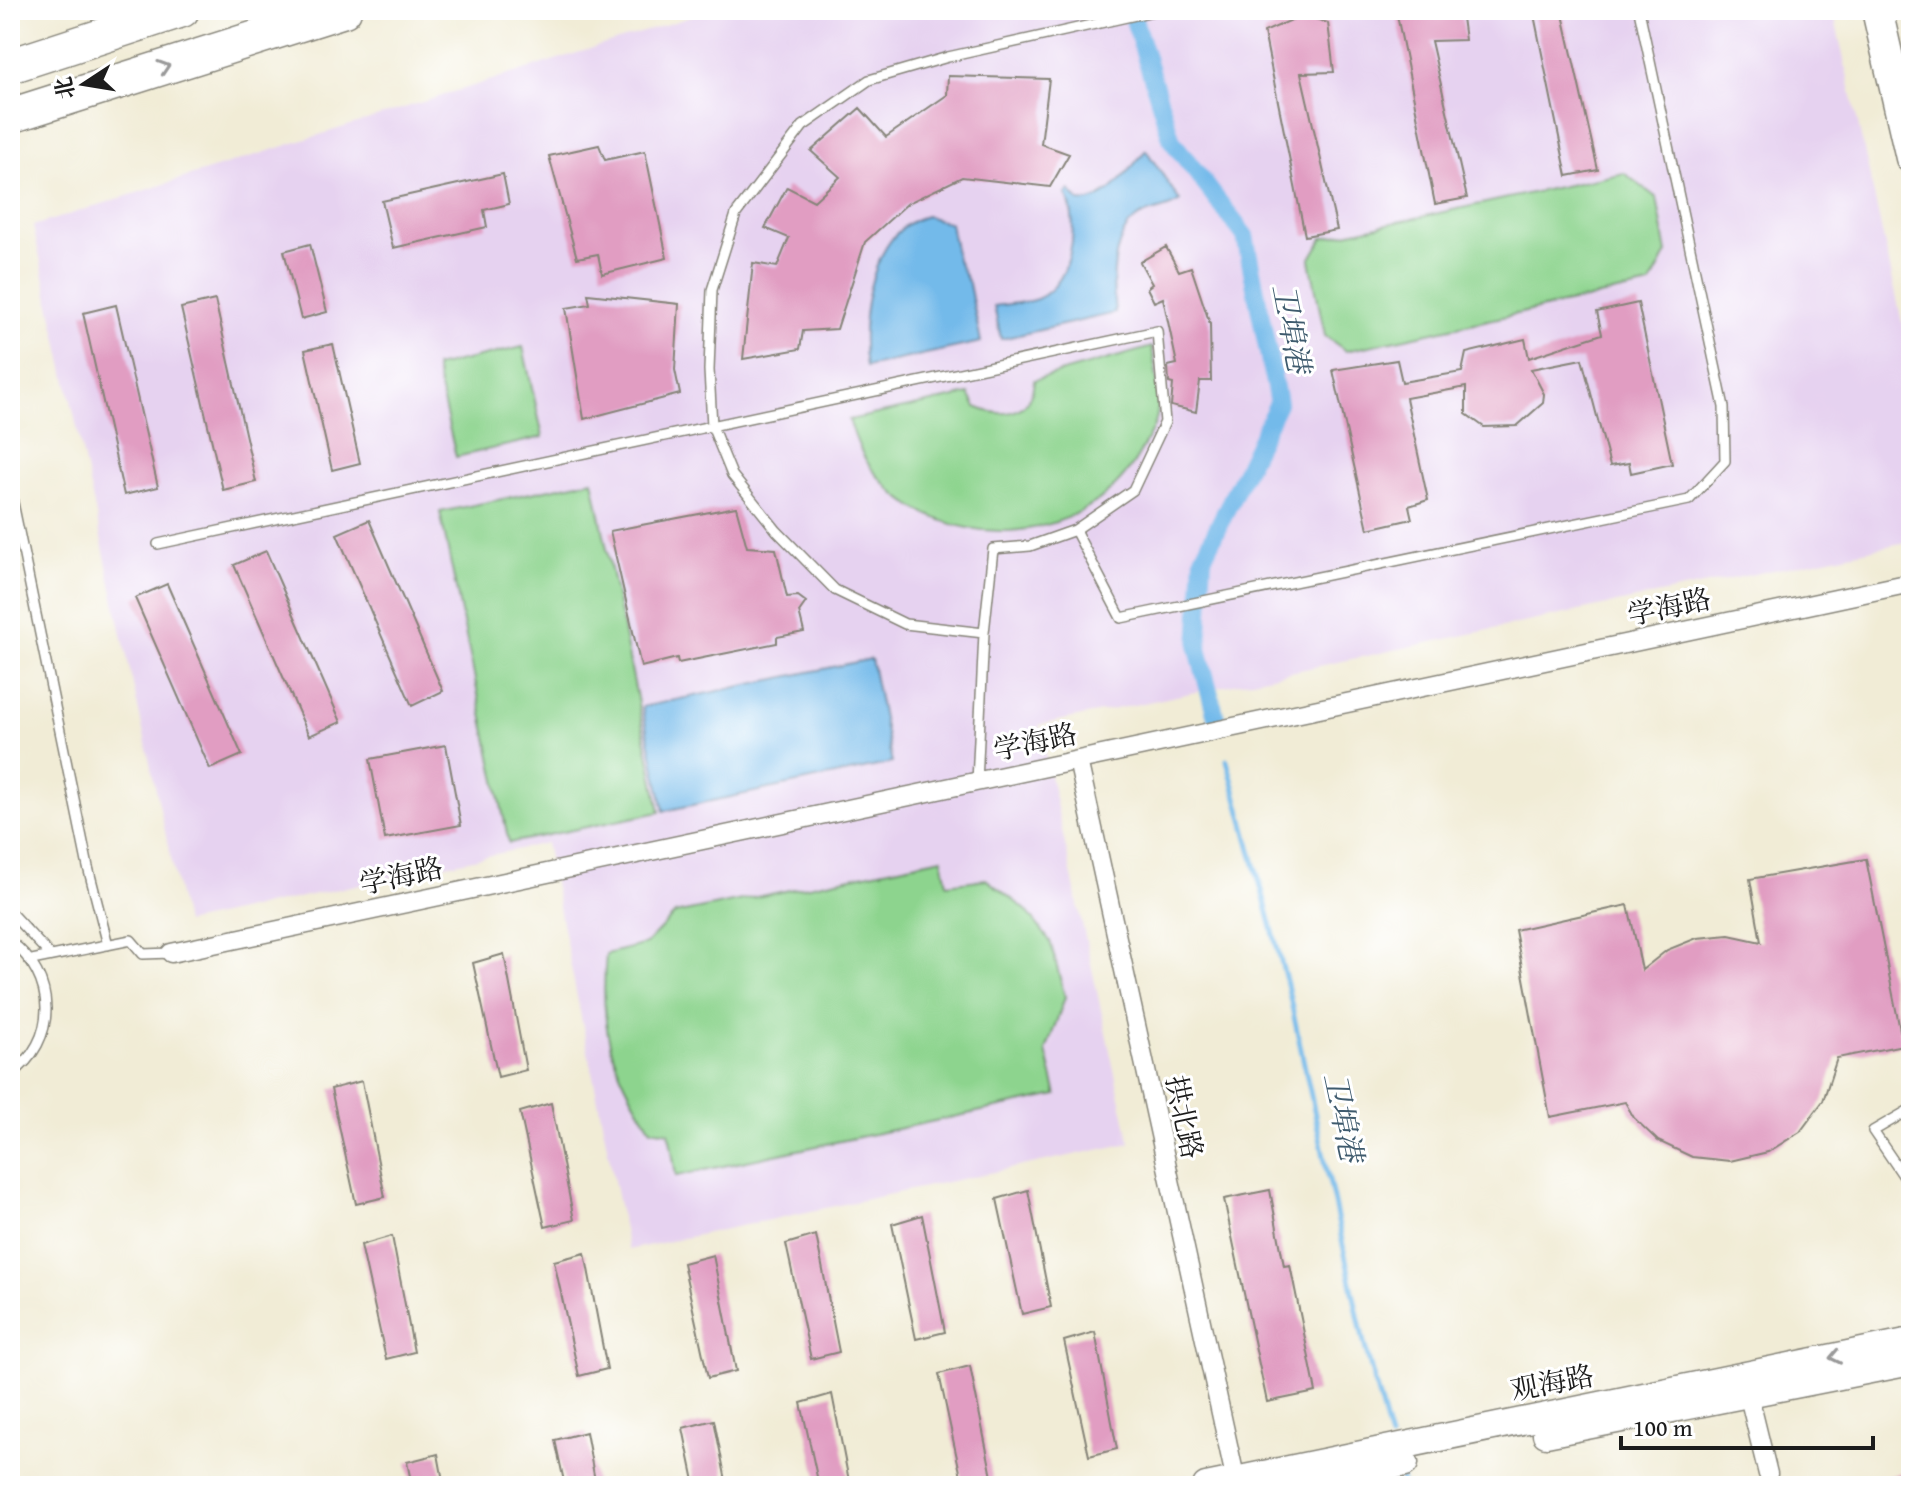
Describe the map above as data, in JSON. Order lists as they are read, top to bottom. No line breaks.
{"streets":{"main road":["观海路"],"street":["学海路","拱北路"]},"crossings":[["学海路","拱北路"],["拱北路","观海路"]],"water":["卫埠港"],"scale_bar":"100 m","north":"left"}
